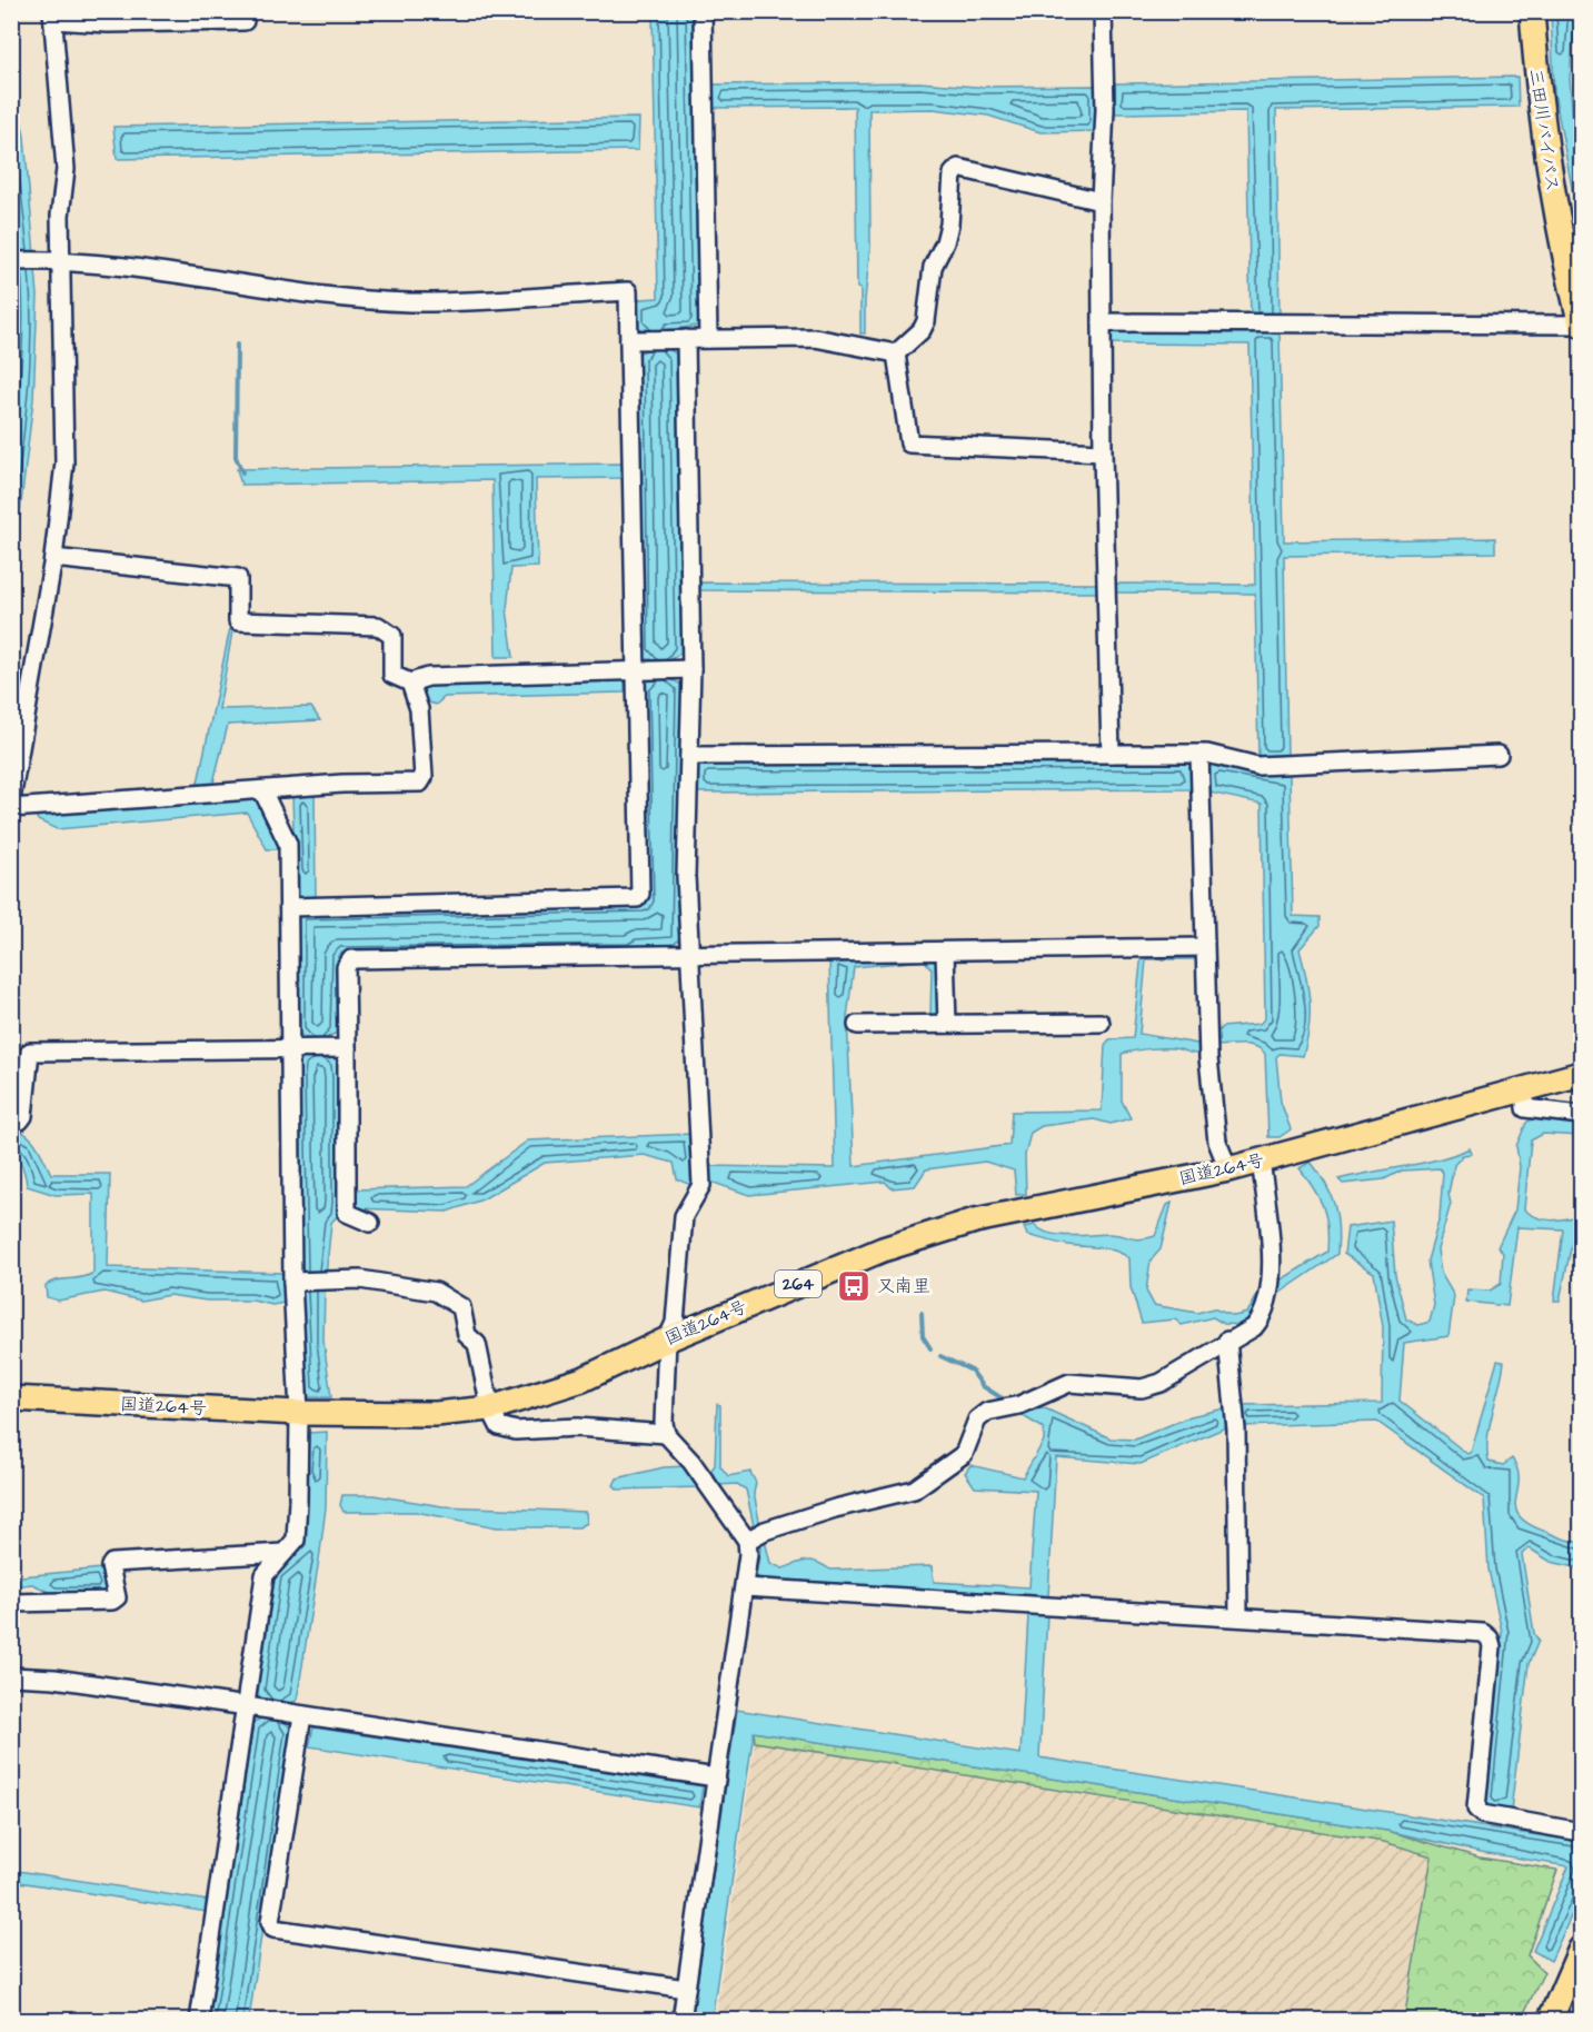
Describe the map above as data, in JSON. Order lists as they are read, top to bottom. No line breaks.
{"streets":{"highway":["三田川バイパス","国道264号","264"]},"places":{"bus stop":["又南里"]}}
